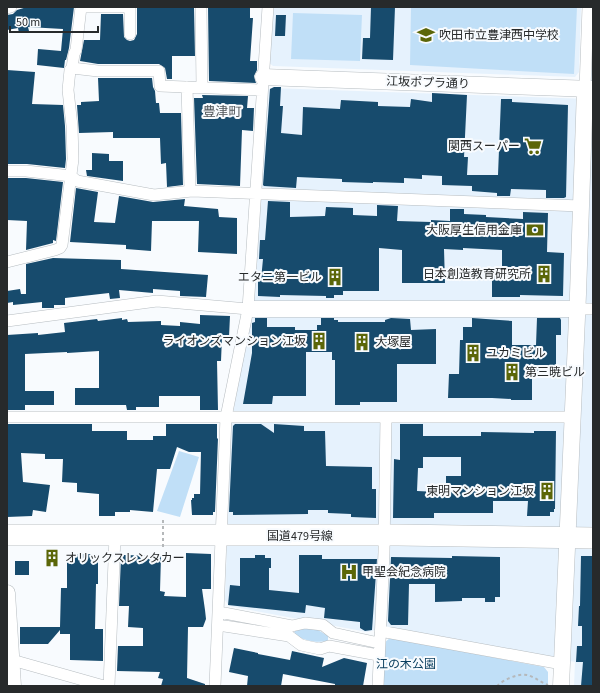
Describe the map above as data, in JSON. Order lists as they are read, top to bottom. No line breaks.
{"streets":{"highway":["国道479号線"],"street":["江坂ポプラ通り"]},"districts":["豊津町"],"parks":["江の木公園"],"places":{"school or university":["吹田市立豊津西中学校"],"supermarket":["関西スーパー"],"bank":["大阪厚生信用金庫"],"building":["日本創造教育研究所","エタニ第一ビル","ライオンズマンション江坂","大塚屋","ユカミビル","第三暁ビル","東明マンション江坂","オリックスレンタカー"],"hospital":["甲聖会紀念病院"]},"scale_bar":"50 m"}
